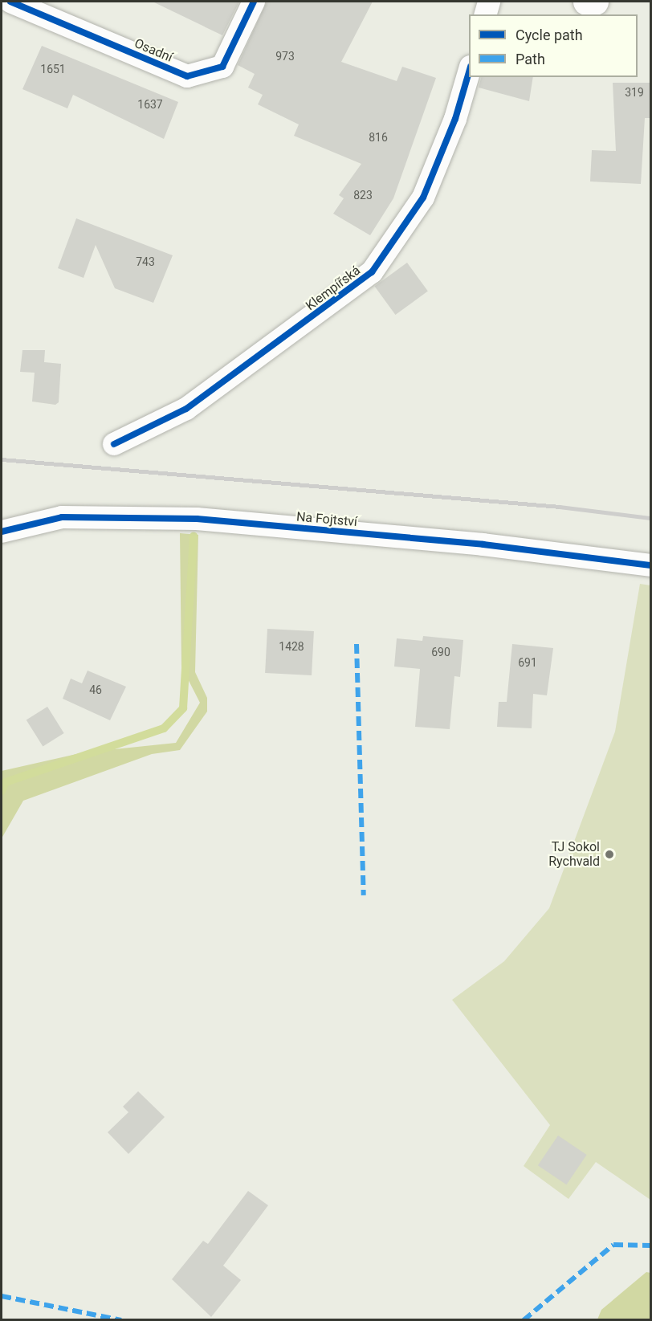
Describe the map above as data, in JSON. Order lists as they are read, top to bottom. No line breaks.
{"streets":{"street":["Osadní","Klempířská","Na Fojtství"]},"places":["TJ Sokol Rychvald"],"house_numbers":["973","1651","319","1637","816","823","743","1428","690","691","46"],"legend":["Cycle path","Path"]}
